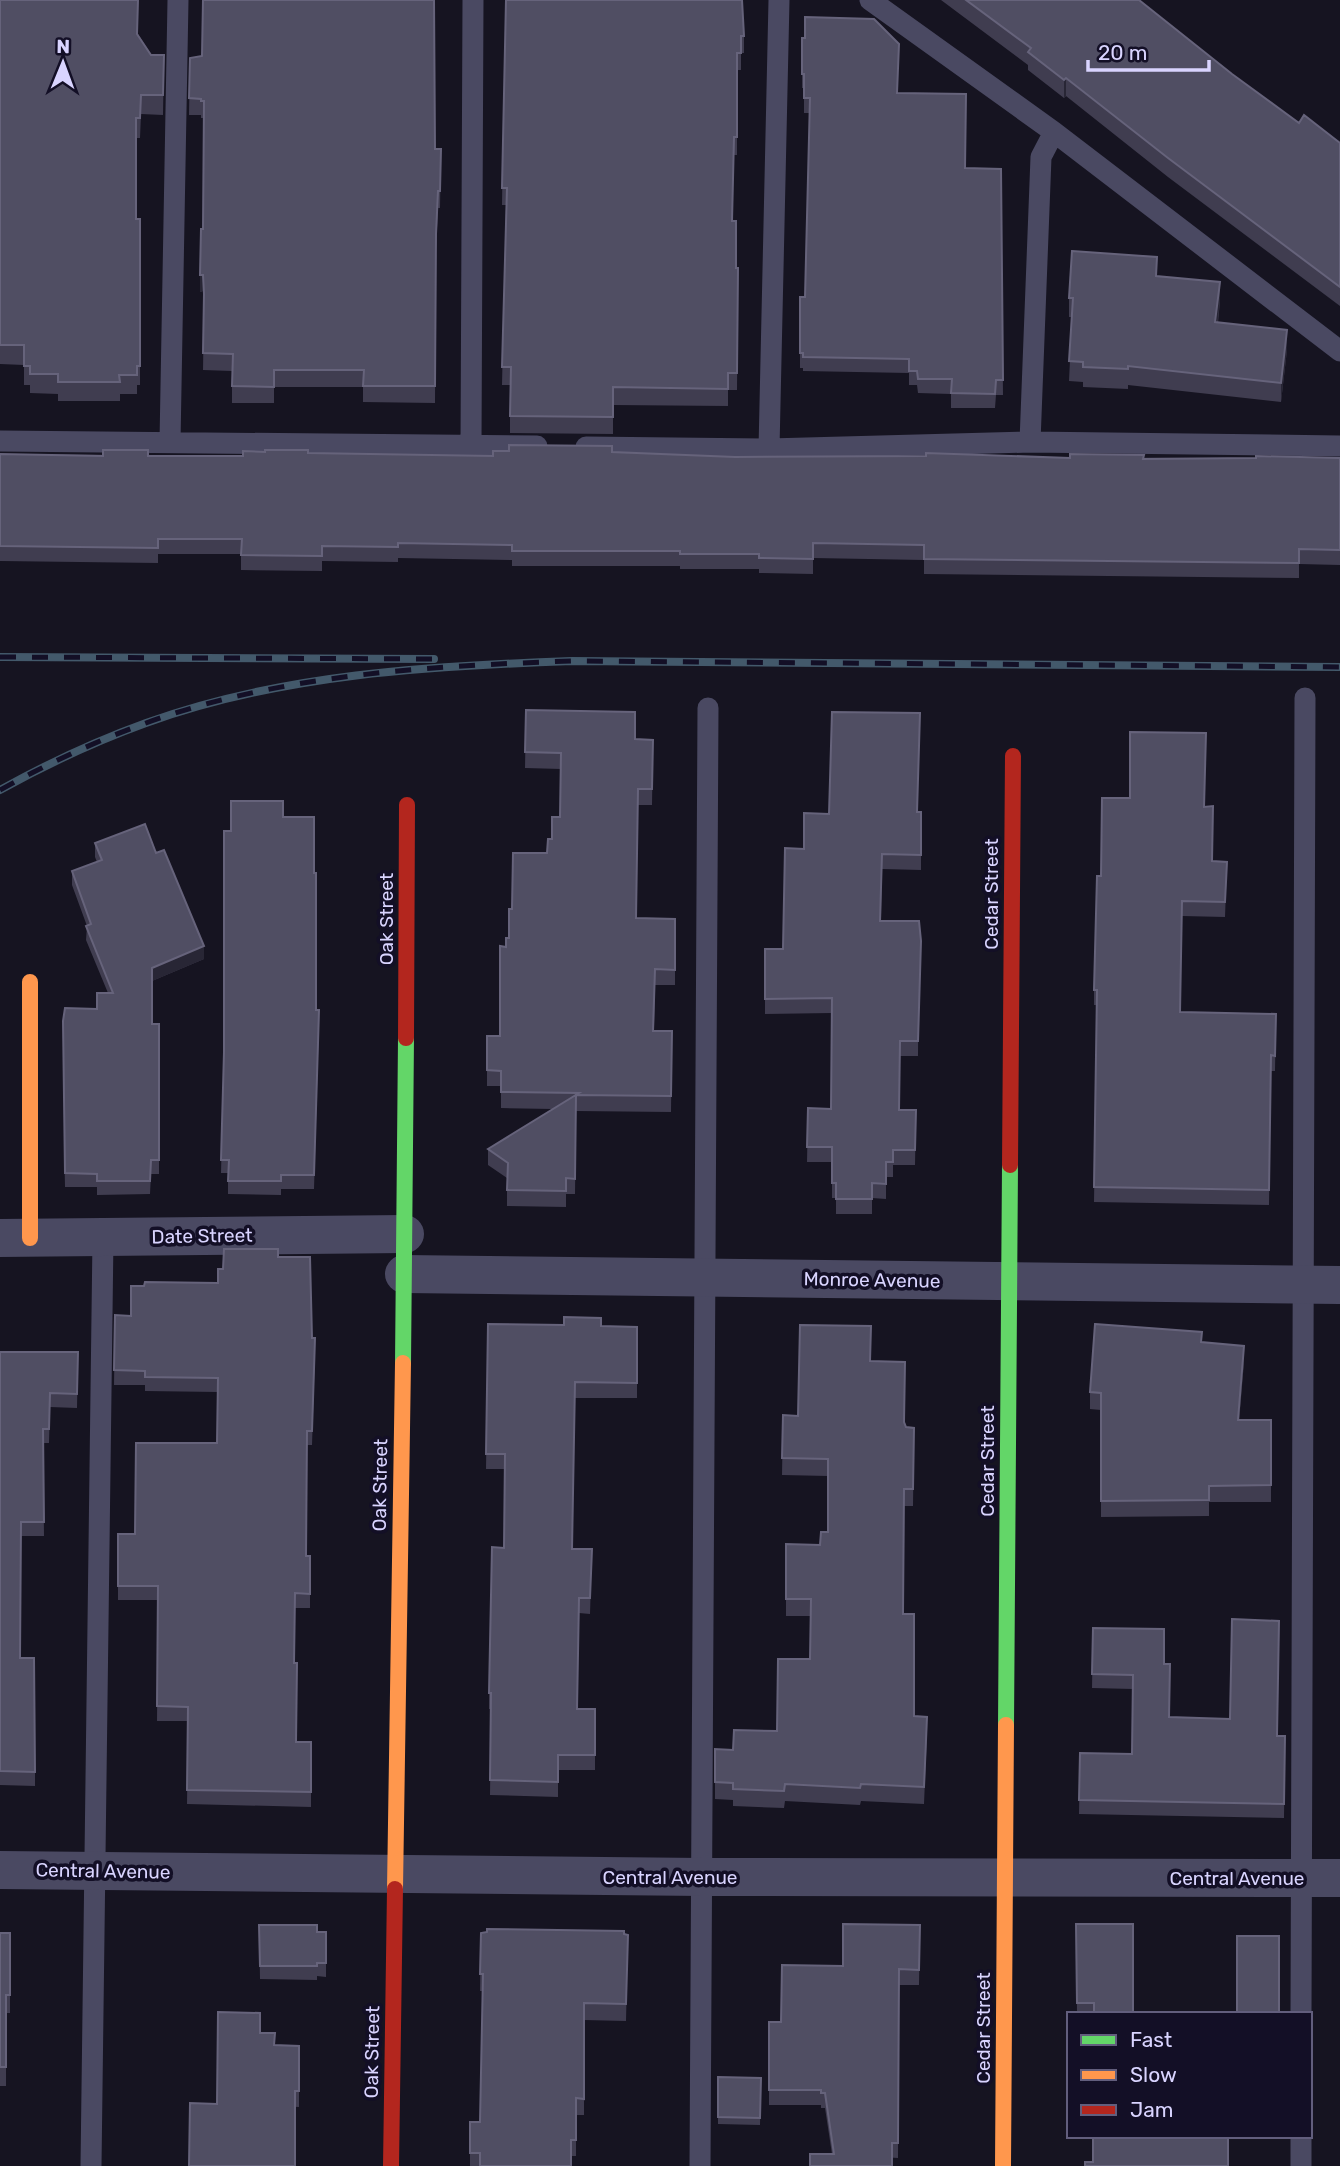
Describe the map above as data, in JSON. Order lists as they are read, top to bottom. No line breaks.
{"streets":{"street":["Cedar Street","Oak Street","Date Street","Monroe Avenue","Central Avenue"]},"crossings":[["Cedar Street","Monroe Avenue"],["Cedar Street","Central Avenue"],["Oak Street","Date Street"],["Oak Street","Monroe Avenue"],["Oak Street","Central Avenue"]],"legend":["Fast","Slow","Jam"],"scale_bar":"20 m","north":"top"}
